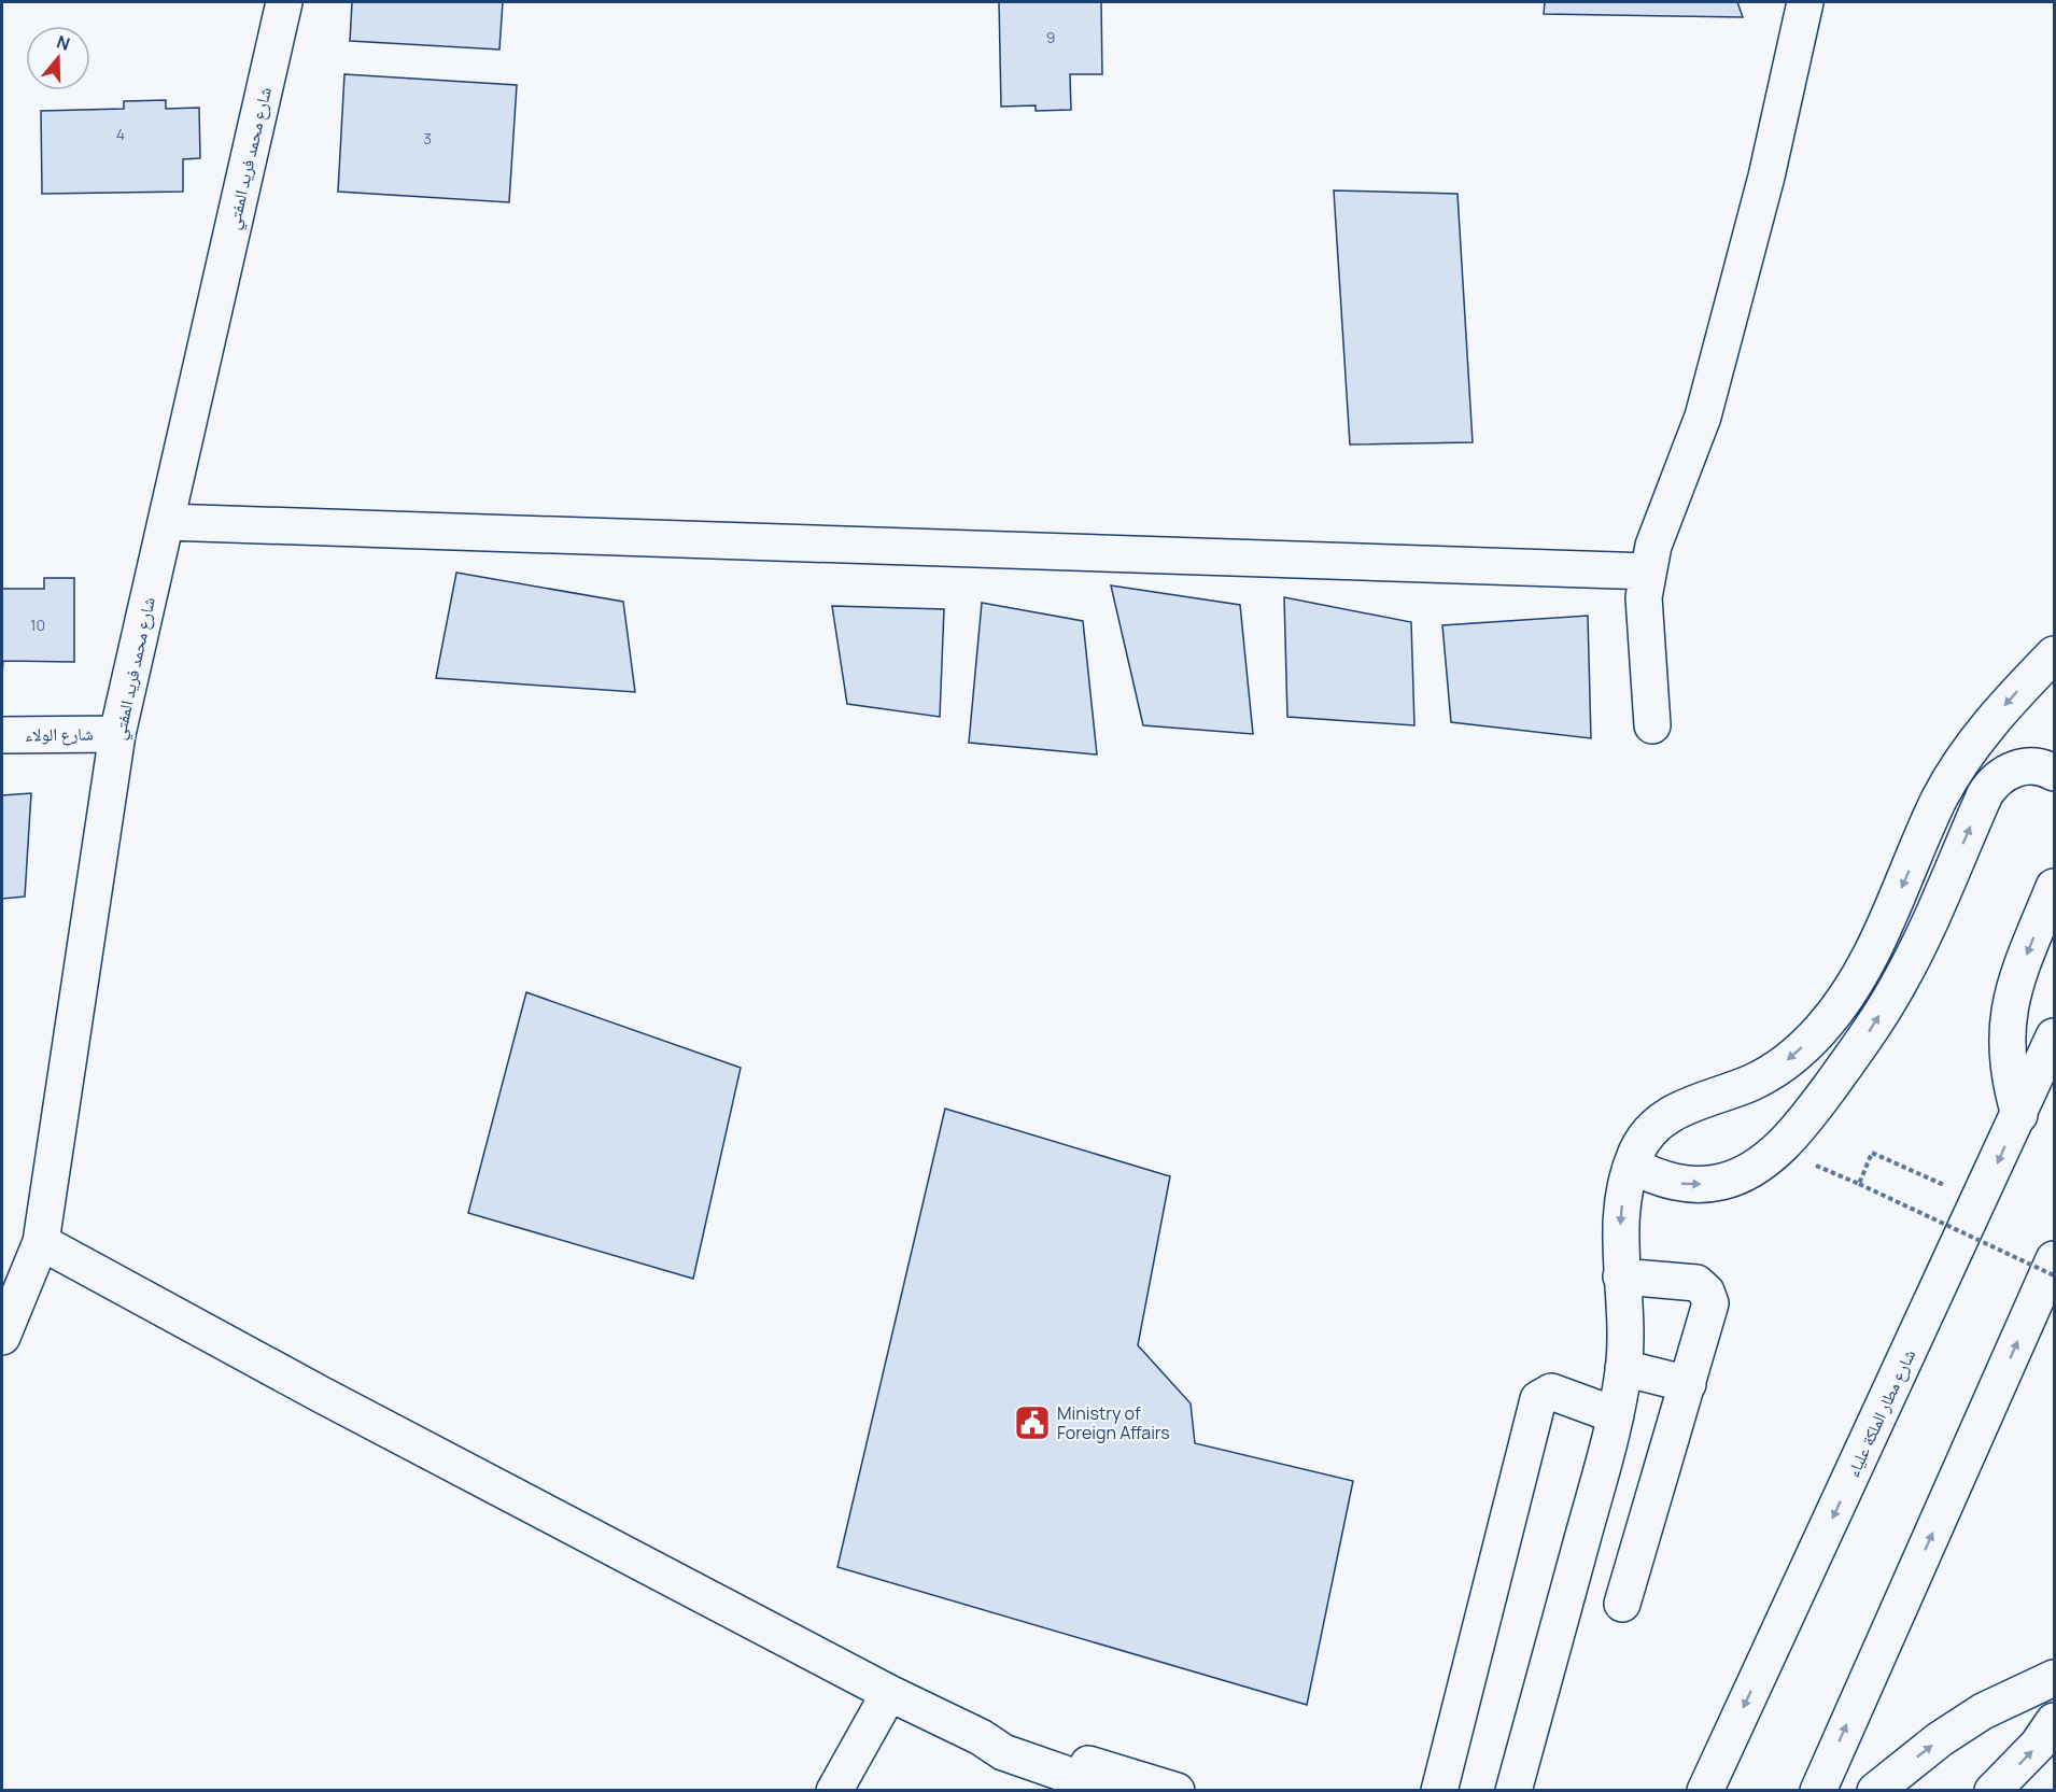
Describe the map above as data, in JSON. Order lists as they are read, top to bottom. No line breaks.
{"streets":{"main road":["شارع محمد فريد المفتي","شارع الولاء","شارع مطار الملكة علياء"]},"crossings":[["شارع محمد فريد المفتي","شارع الولاء"]],"places":{"public building":["Ministry of Foreign Affairs"]},"house_numbers":["9","4","3","10"],"north":"top"}
